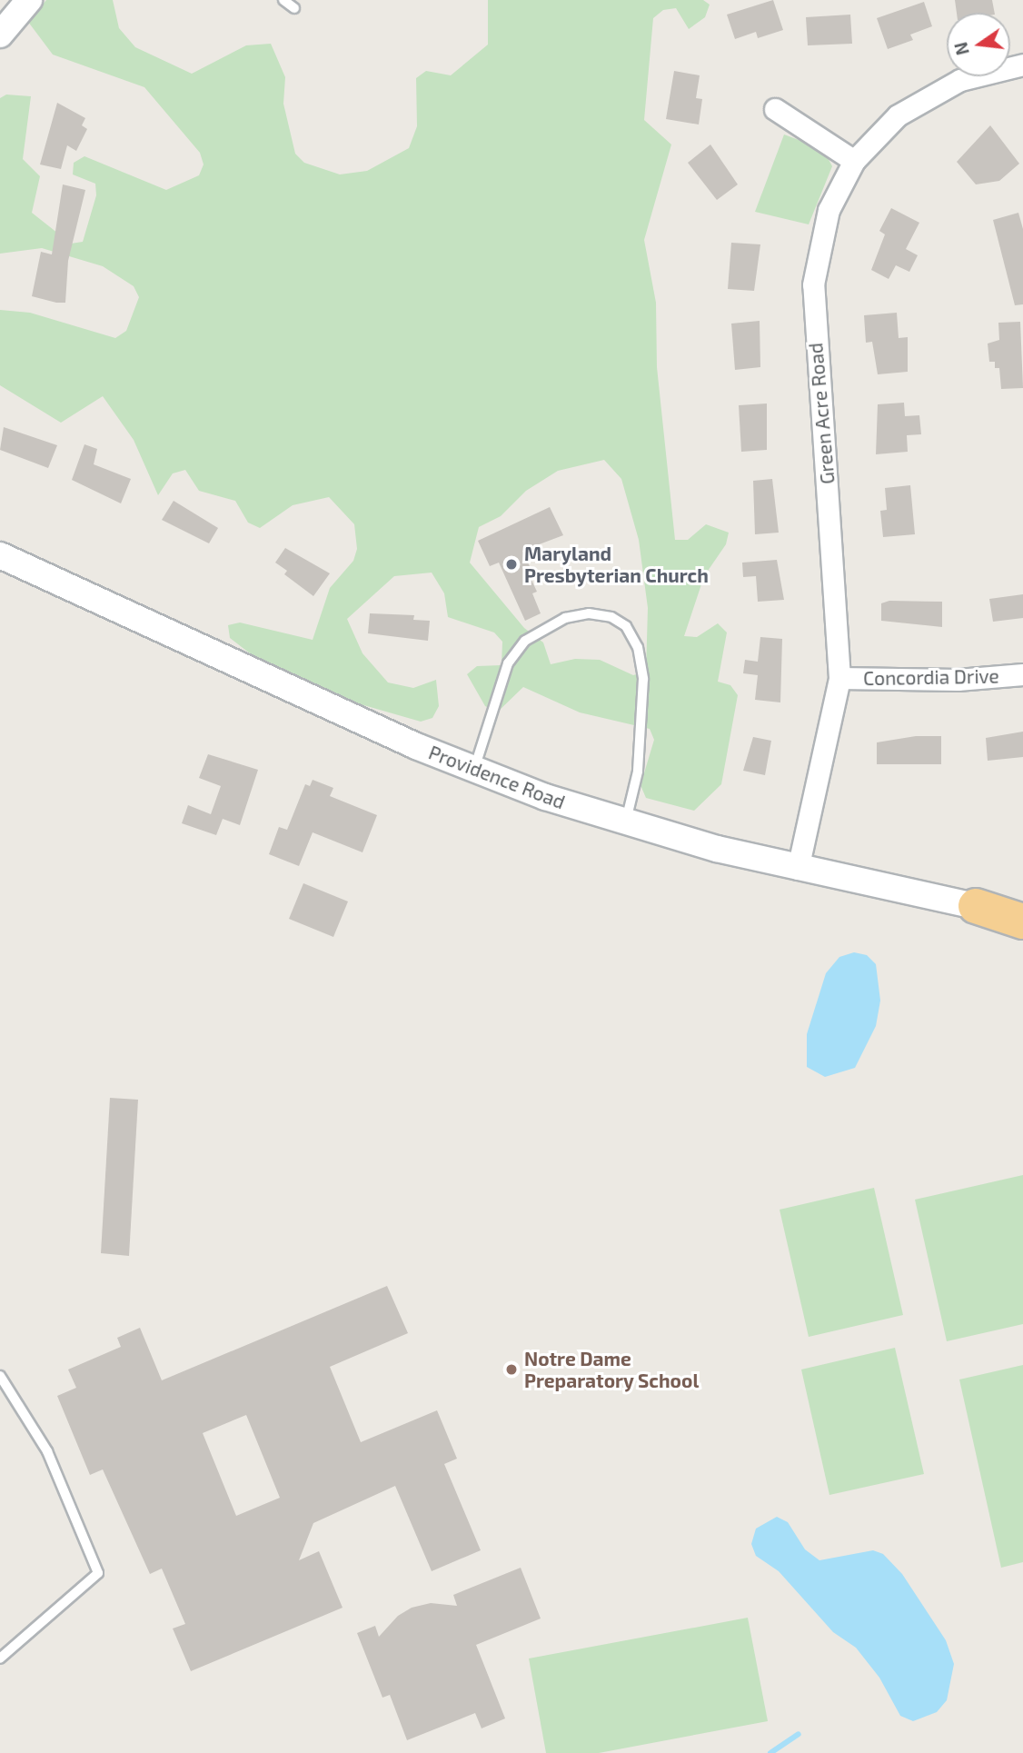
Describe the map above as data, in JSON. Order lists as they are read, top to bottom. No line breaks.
{"streets":{"street":["Green Acre Road","Concordia Drive","Providence Road"]},"crossings":[["Green Acre Road","Concordia Drive"],["Green Acre Road","Providence Road"]],"places":["Maryland Presbyterian Church","Notre Dame Preparatory School"],"north":"left"}
